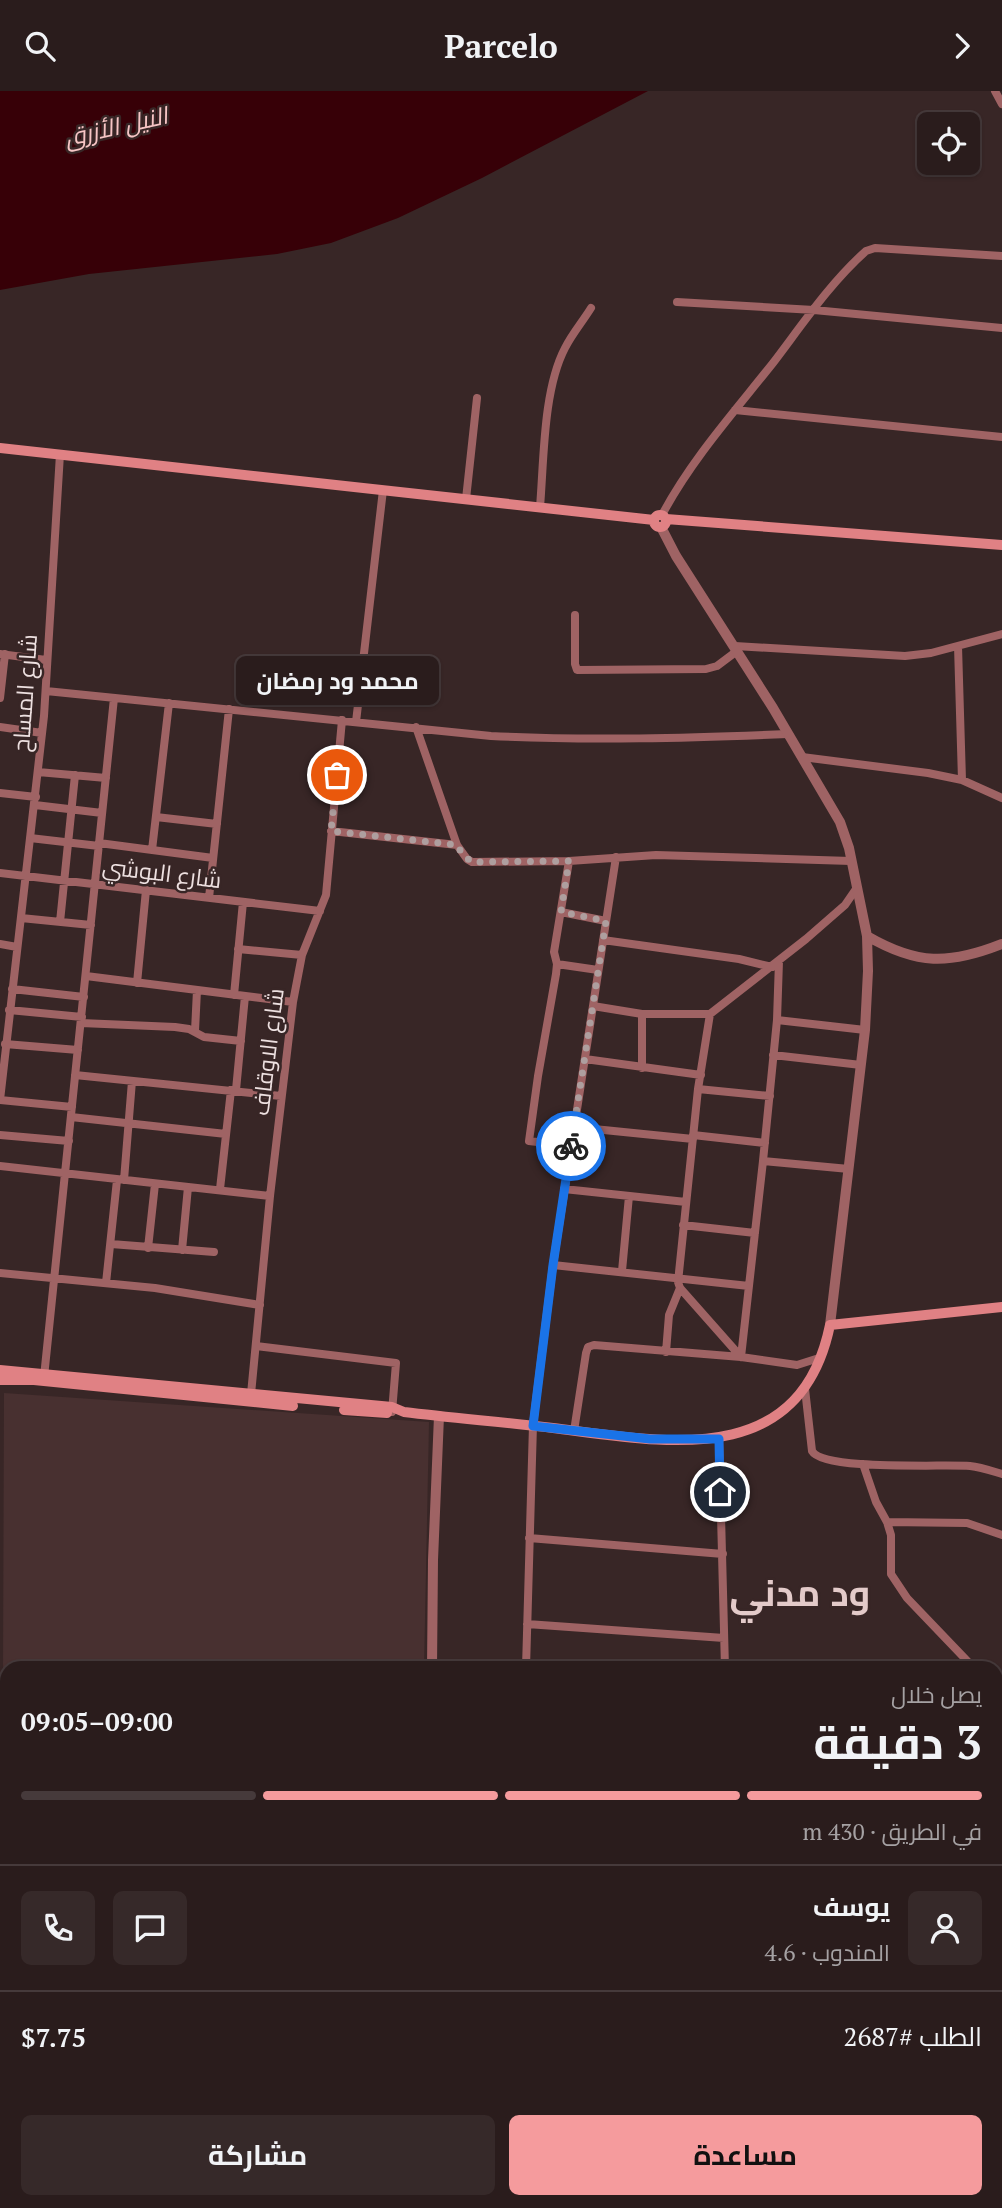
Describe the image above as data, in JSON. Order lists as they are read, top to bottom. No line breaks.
{"streets":{"street":["شارع المساح","شارع البوشي","شارع الاوقاف"]},"crossings":[["شارع المساح","شارع البوشي"],["شارع البوشي","شارع الاوقاف"]],"districts":["ود مدني"],"water":["النيل الأزرق"],"places":["محمد ود رمضان"],"page":{"header":"Parcelo","bubble":"محمد ود رمضان","heading":["3 دقيقة","يصل خلال","09:00–09:05"],"panel":["يوسف","المندوب · 4.6","الطلب #2687","$7.75"],"bar":"في الطريق · 430 m","buttons":["مساعدة","مشاركة"]}}
